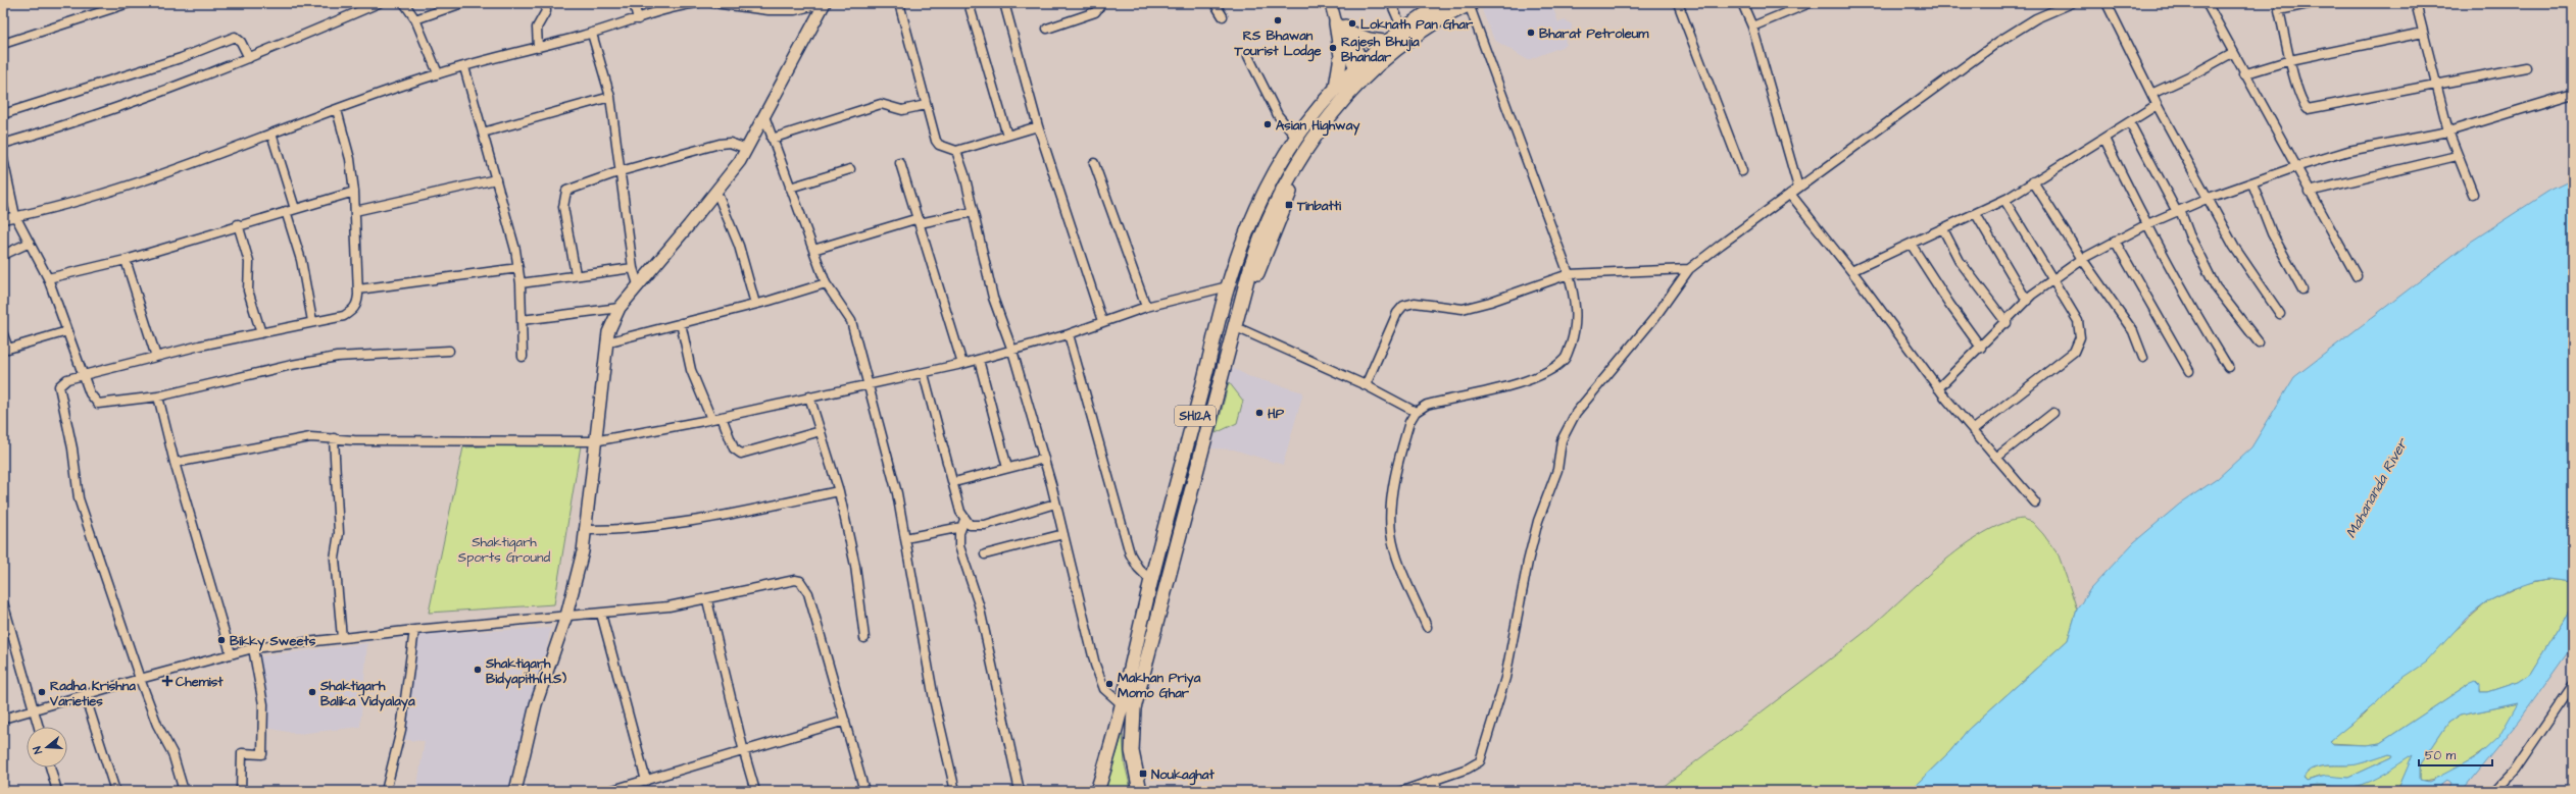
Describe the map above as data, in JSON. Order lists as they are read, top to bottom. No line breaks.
{"streets":{"main road":["SH12A"]},"water":["Mahananda River"],"parks":["Shaktigarh Sports Ground"],"places":{"other":["RS Bhawan Tourist Lodge","Loknath Pan Ghar","Bharat Petroleum","Rajesh Bhujia Bhandar","Asian Highway","HP","Bikky Sweets","Shaktigarh Bidyapith(H.S)","Makhan Priya Momo Ghar","Radha Krishna Varieties","Shaktigarh Balika Vidyalaya"],"transit":["Tinbatti","Noukaghat"],"health":["Chemist"]},"scale_bar":"50 m","north":"left"}
